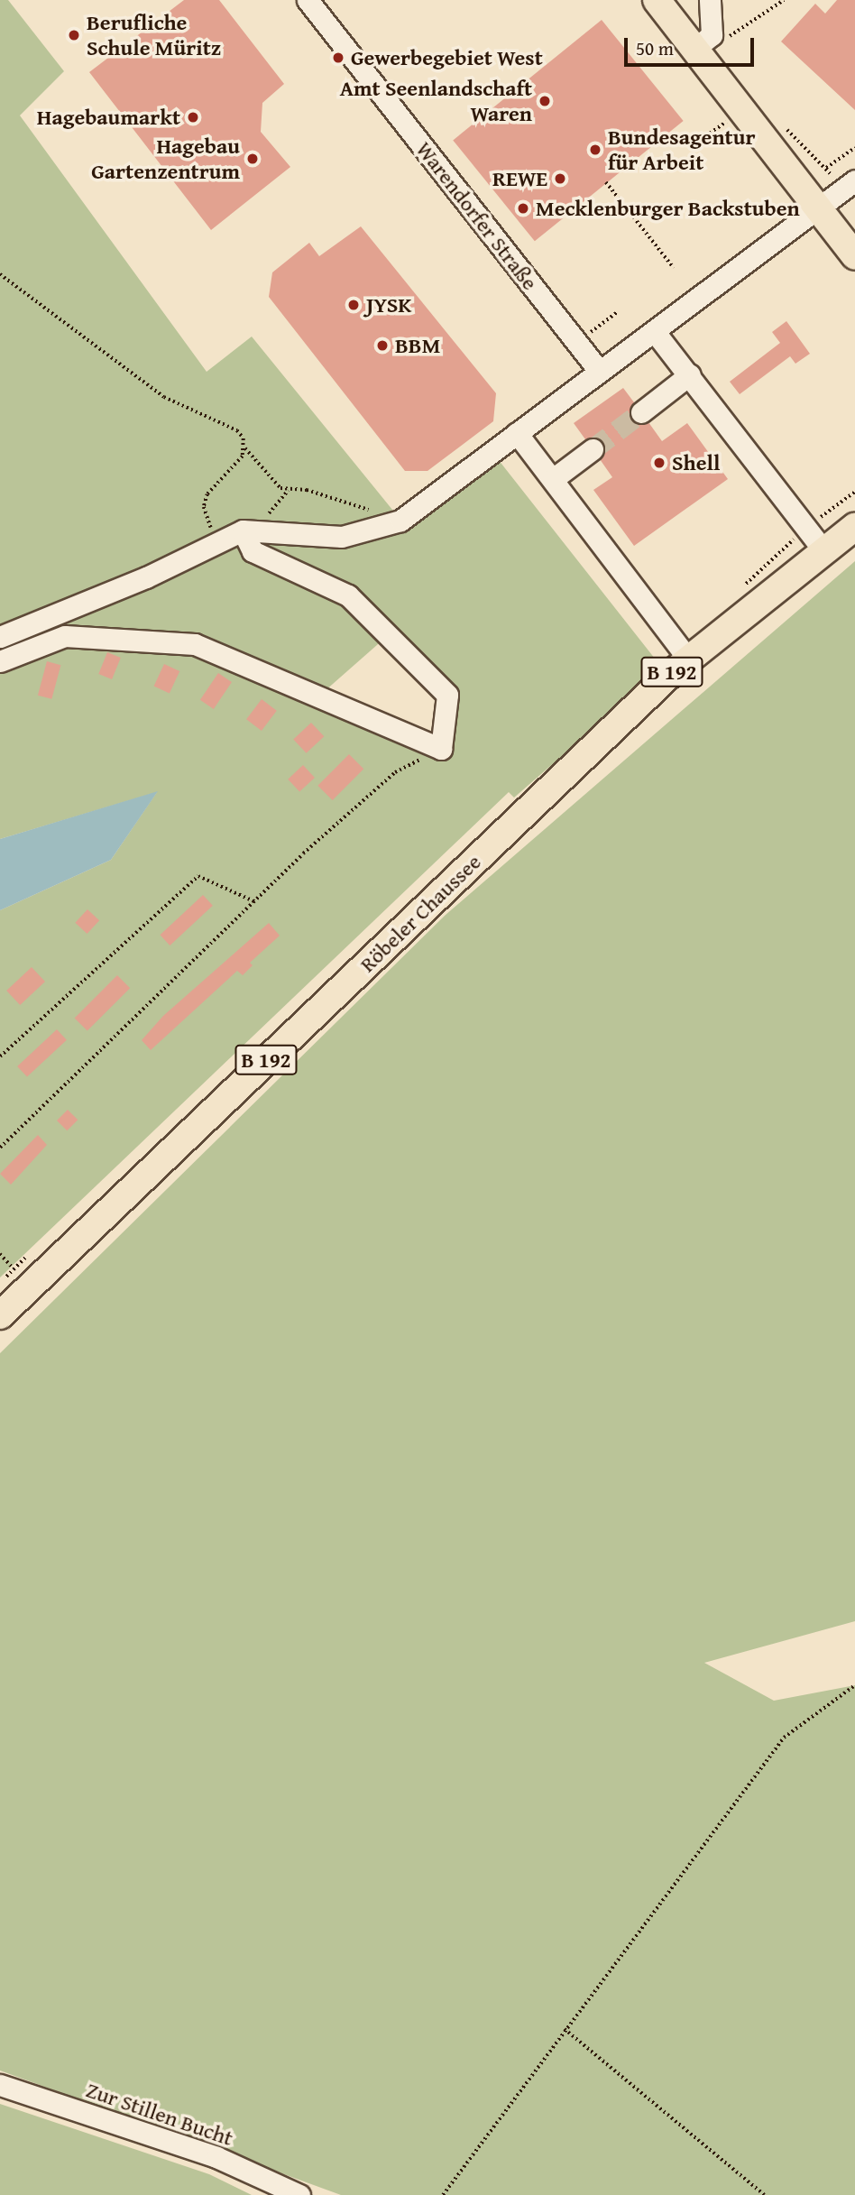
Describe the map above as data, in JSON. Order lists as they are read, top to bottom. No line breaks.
{"streets":{"main road":["B 192","Röbeler Chaussee"],"street":["Warendorfer Straße","Zur Stillen Bucht"]},"places":["Berufliche Schule Müritz","Gewerbegebiet West","Amt Seenlandschaft Waren","Hagebaumarkt","Bundesagentur für Arbeit","Hagebau Gartenzentrum","REWE","Mecklenburger Backstuben","JYSK","BBM","Shell"],"scale_bar":"50 m"}
